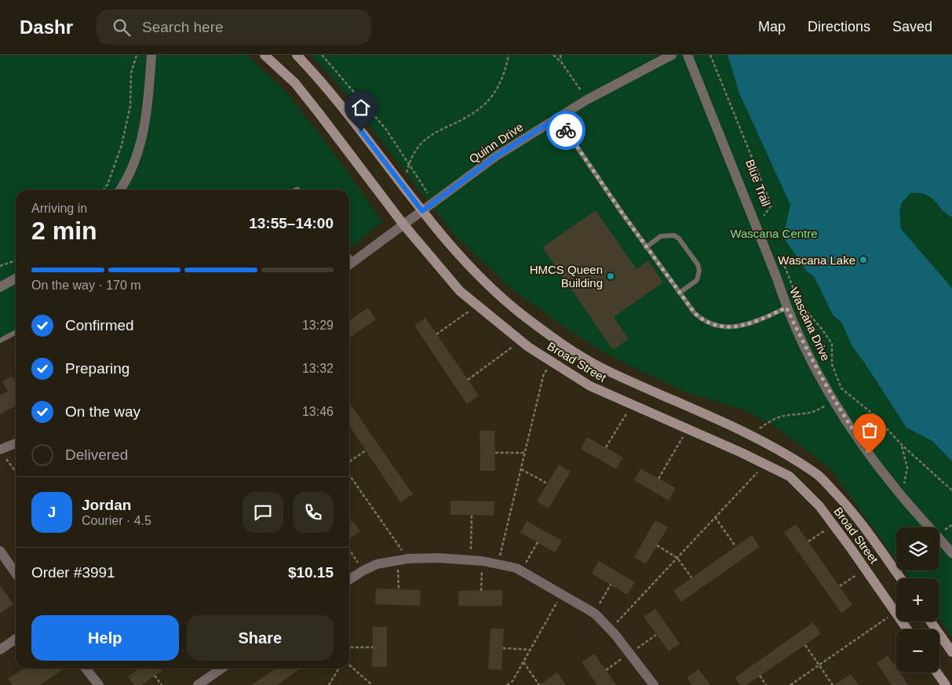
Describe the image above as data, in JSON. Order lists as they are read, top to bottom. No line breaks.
{"streets":{"main road":["Broad Street"],"street":["Quinn Drive","Wascana Drive"],"path":["Blue Trail"]},"crossings":[["Quinn Drive","Broad Street"]],"parks":["Wascana Centre"],"places":["Wascana Lake","HMCS Queen Building"],"page":{"header":"Dashr","search":"Search here","nav":["Map","Directions","Saved"],"heading":["2 min","Arriving in","13:55–14:00"],"panel":["Jordan","Courier · 4.5","Order #3991","$10.15"],"bar":"On the way · 170 m","list":[["Confirmed","13:29"],["Preparing","13:32"],["On the way","13:46"],"Delivered"],"round":"J","map_buttons":["+","−"],"buttons":["Help","Share"]}}
